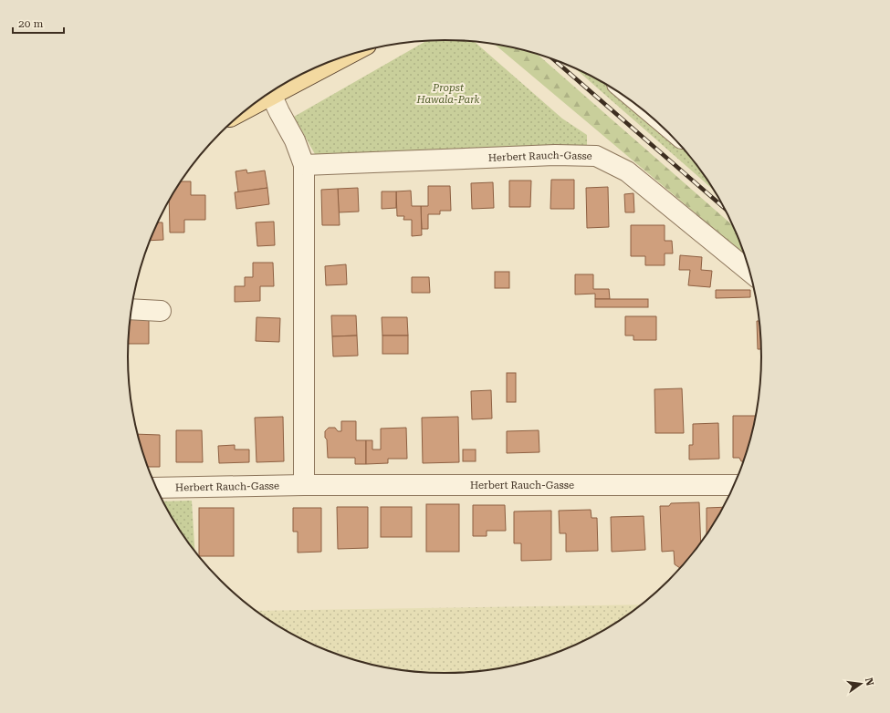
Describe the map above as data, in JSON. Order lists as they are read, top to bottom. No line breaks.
{"streets":{"street":["Herbert Rauch-Gasse"]},"parks":["Propst Hawala-Park"],"scale_bar":"20 m","north":"right"}
